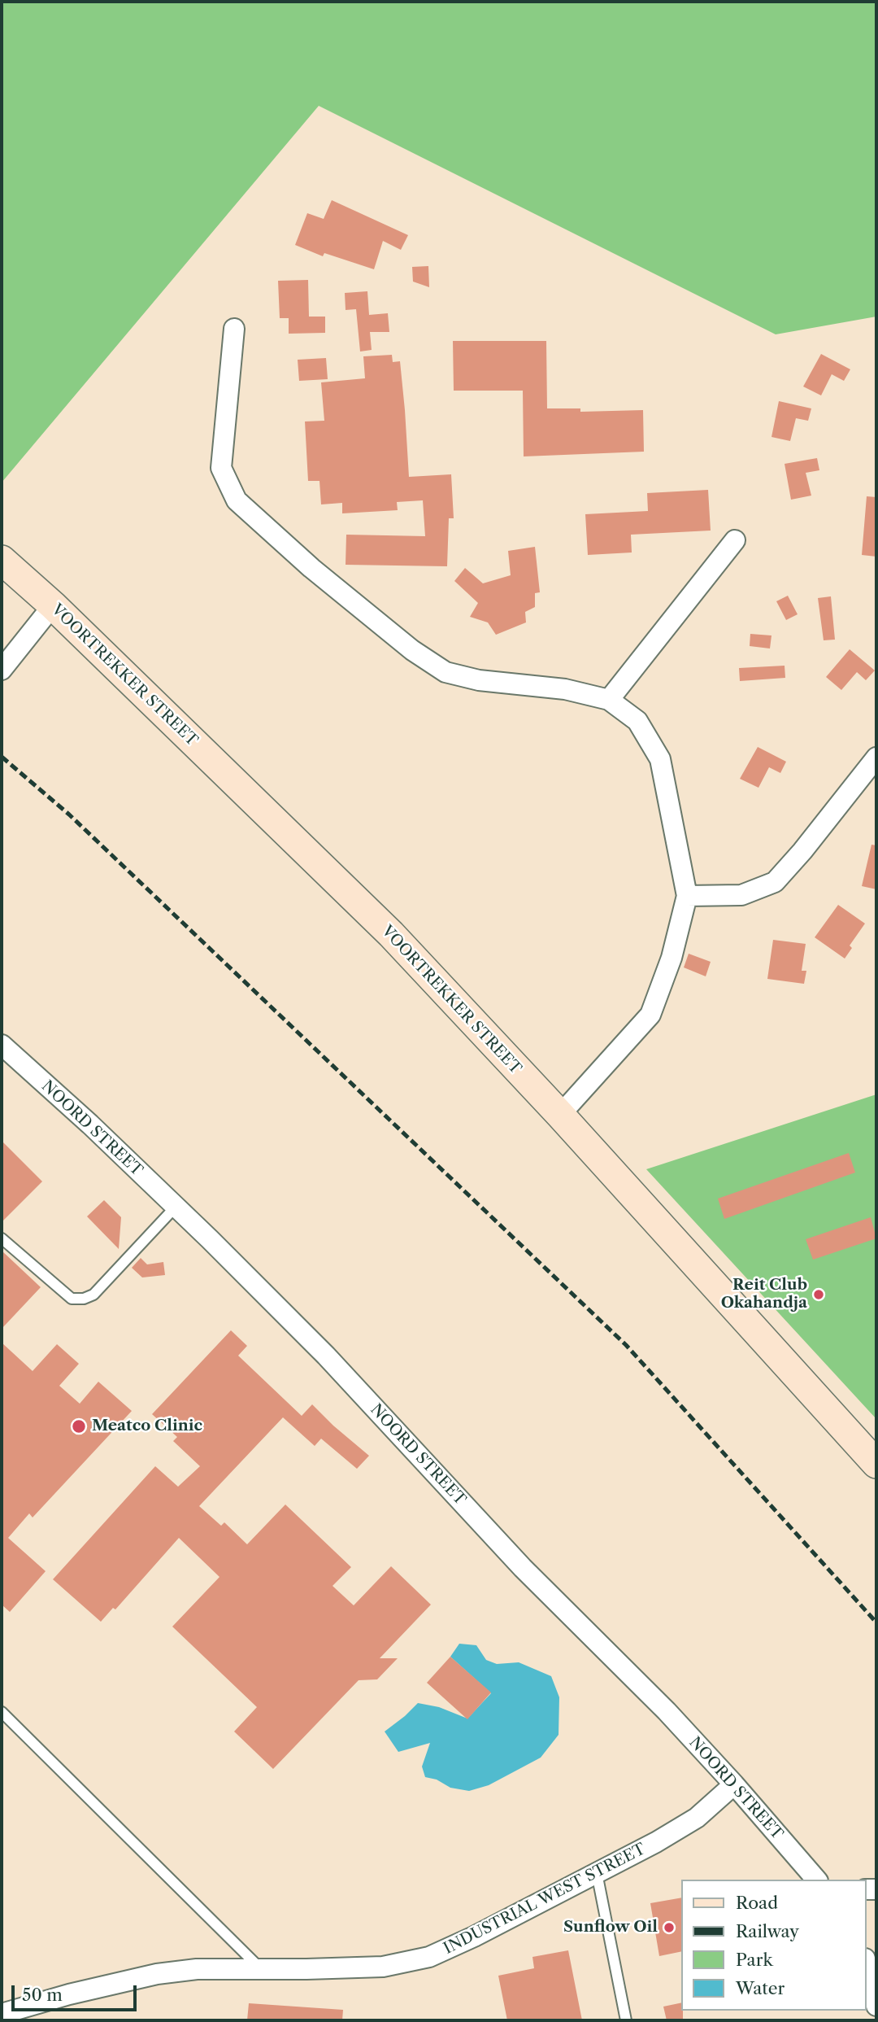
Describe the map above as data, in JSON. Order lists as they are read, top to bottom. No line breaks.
{"streets":{"main road":["VOORTREKKER STREET"],"street":["NOORD STREET","INDUSTRIAL WEST STREET"]},"crossings":[["NOORD STREET","INDUSTRIAL WEST STREET"]],"places":["Reit Club Okahandja","Meatco Clinic","Sunflow Oil"],"legend":["Road","Railway","Park","Water"],"scale_bar":"50 m"}
